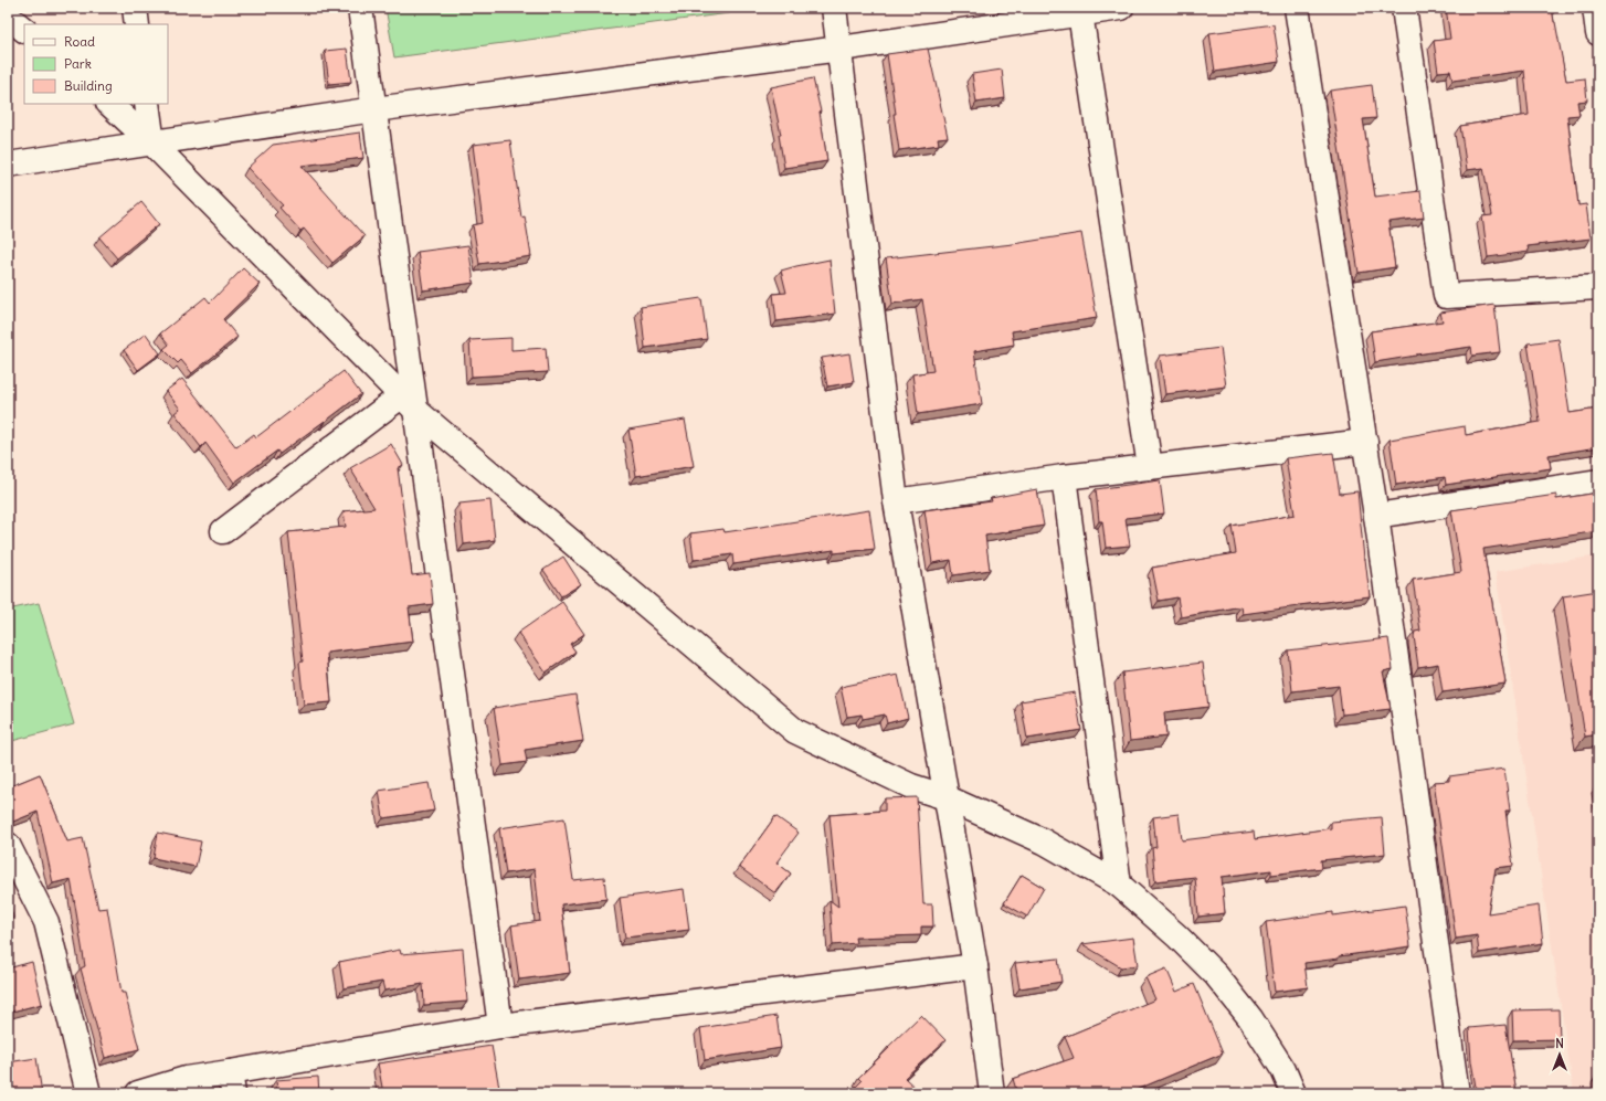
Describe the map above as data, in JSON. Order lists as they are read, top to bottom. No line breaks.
{"legend":["Road","Park","Building"],"north":"top"}
